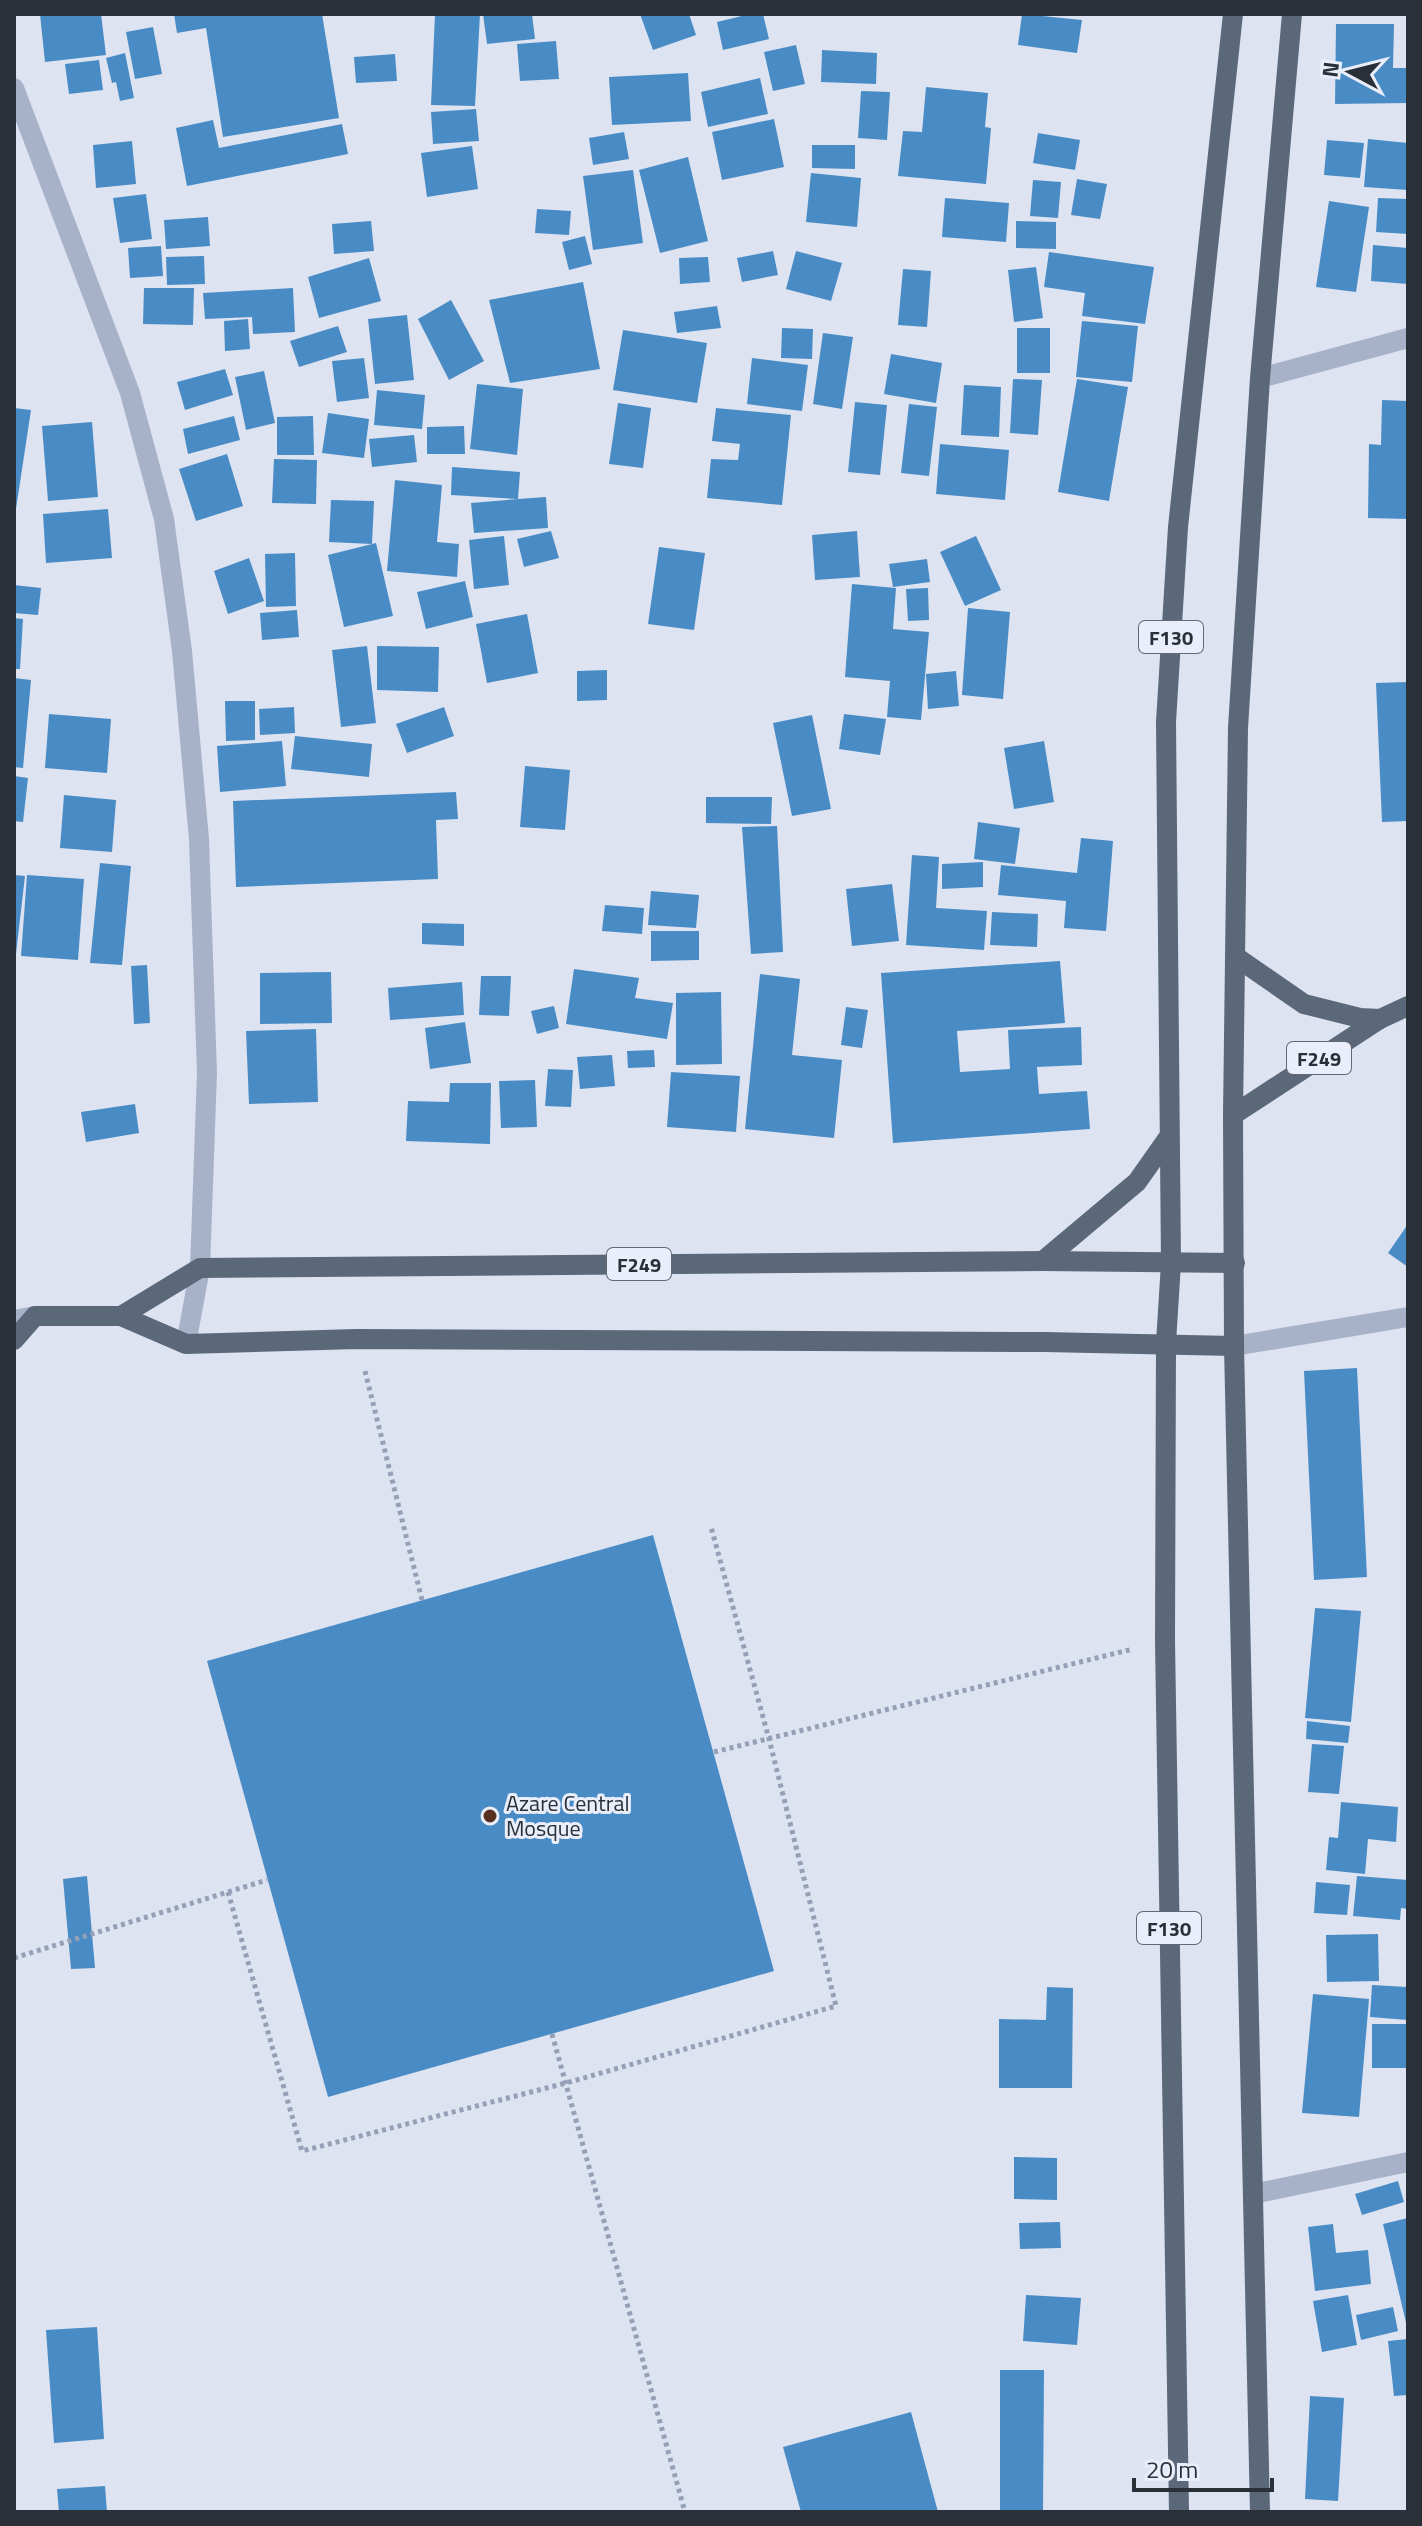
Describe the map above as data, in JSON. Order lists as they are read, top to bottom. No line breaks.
{"streets":{"main road":["F130","F249"]},"crossings":[["F130","F249"]],"places":["Azare Central Mosque"],"scale_bar":"20 m","north":"left"}
